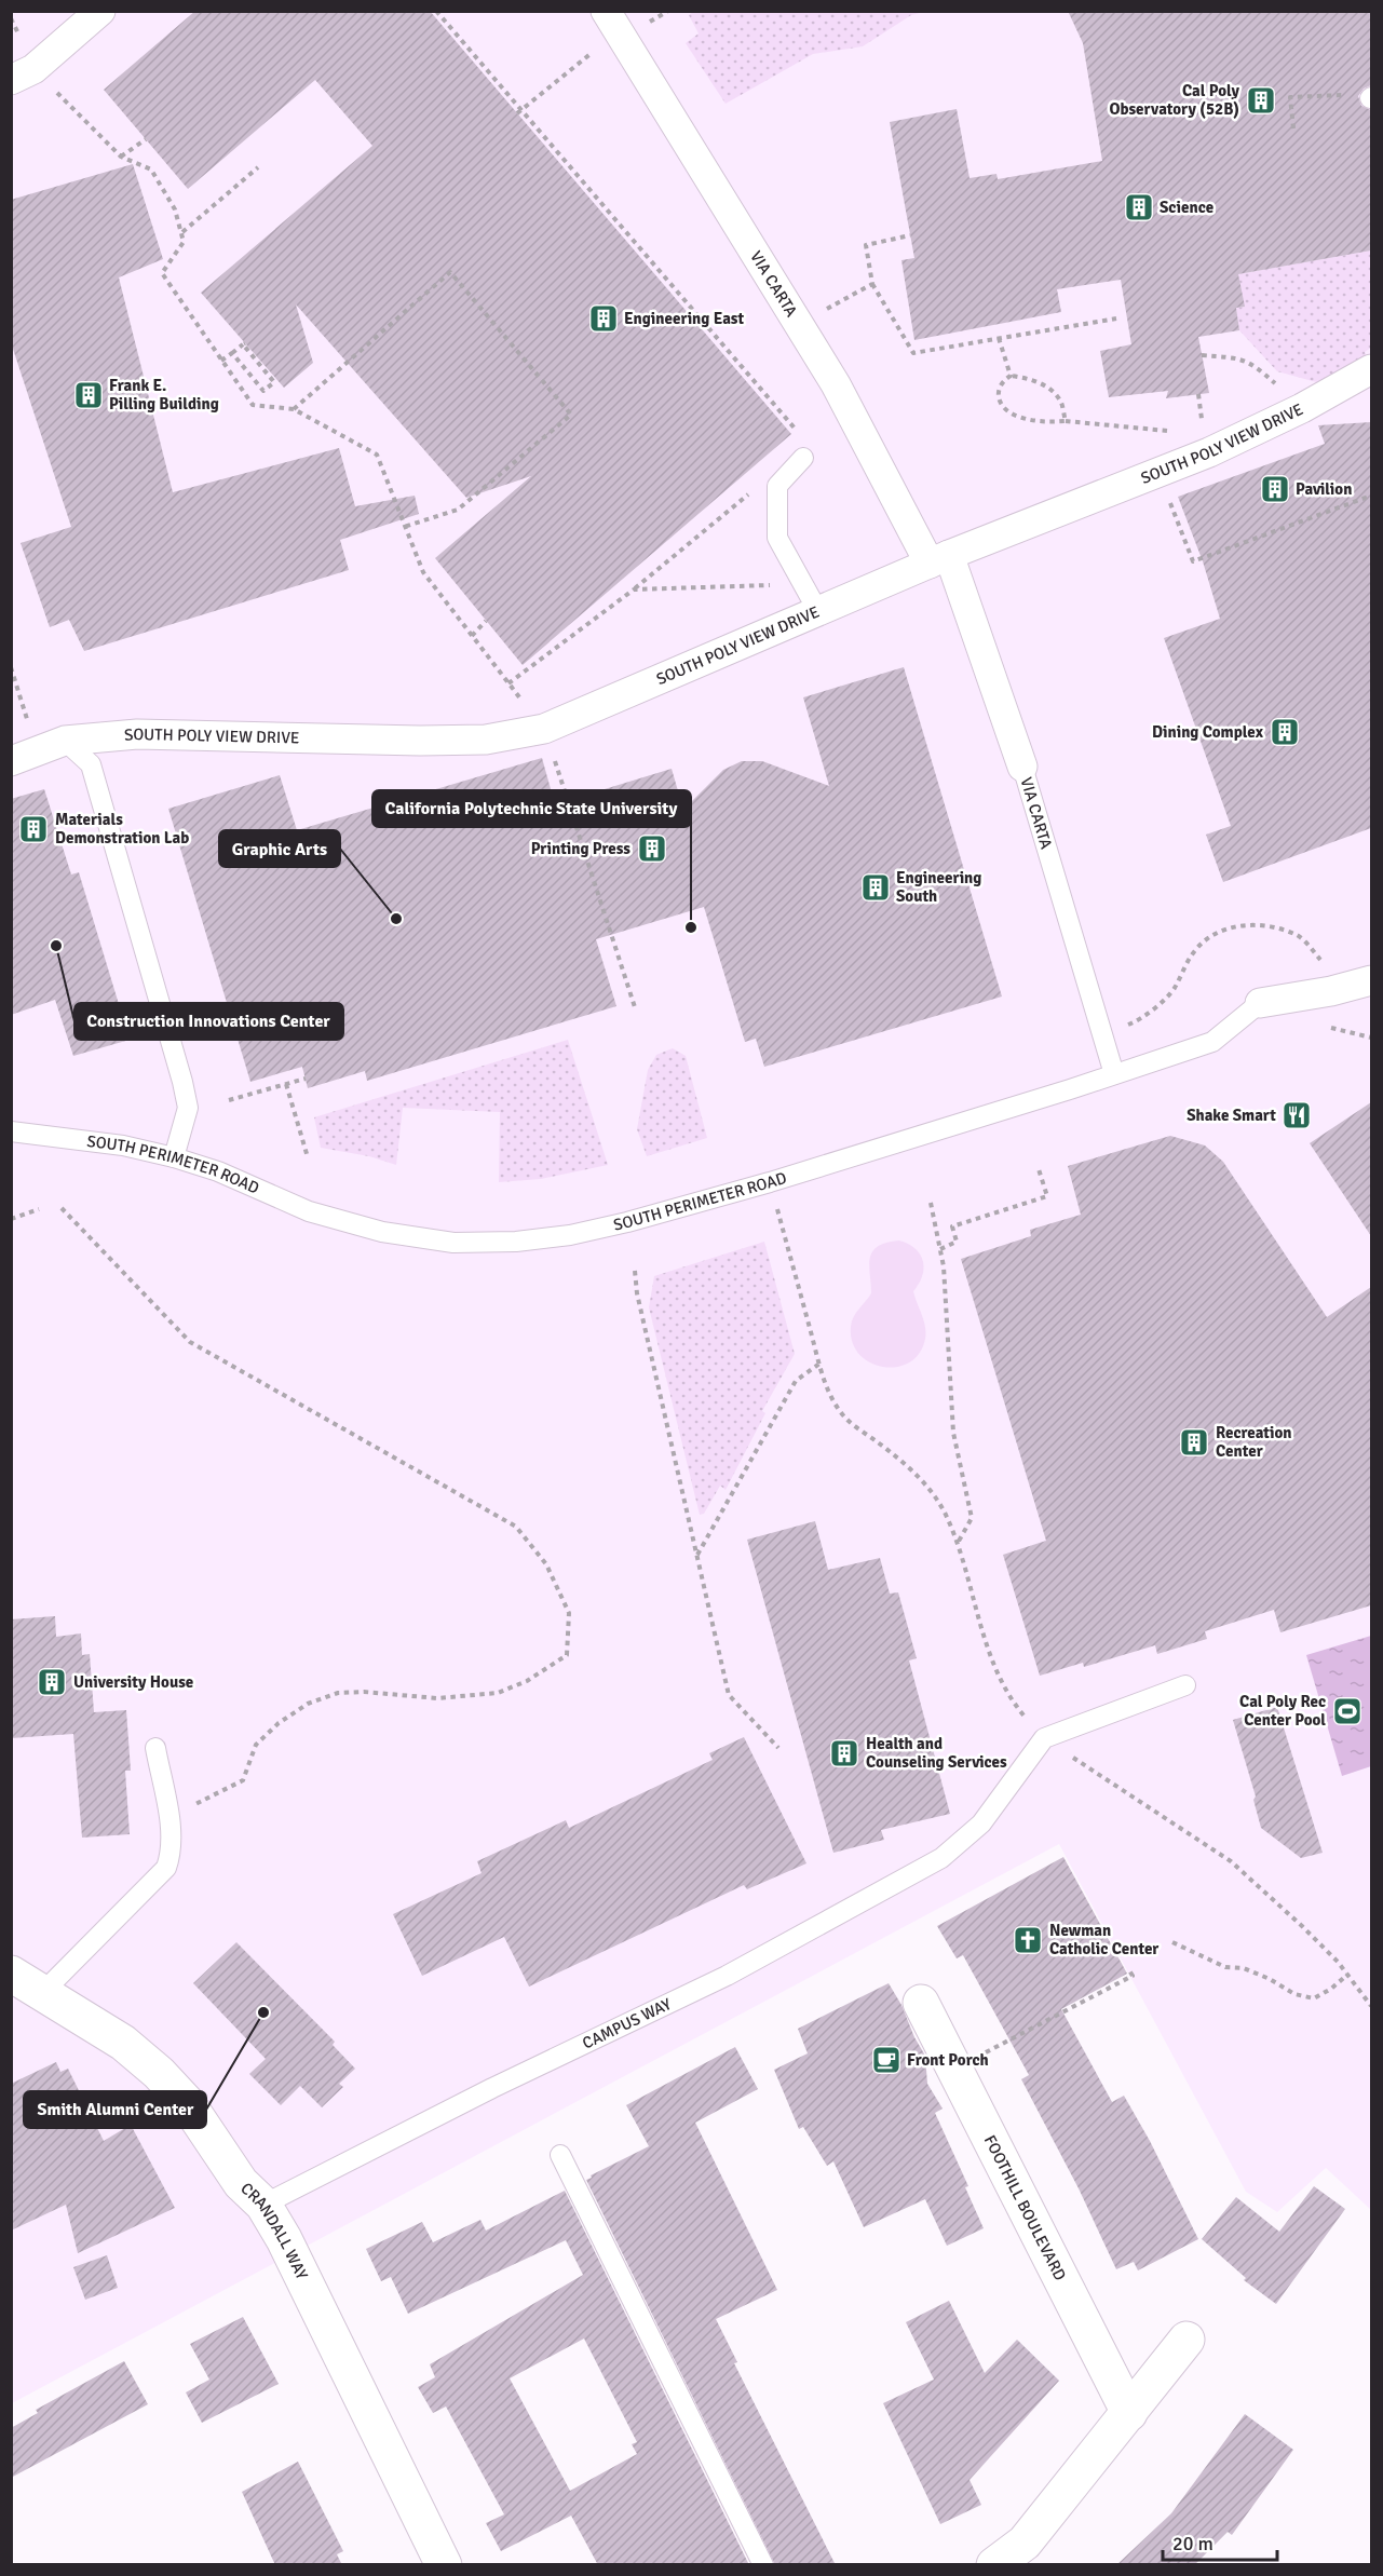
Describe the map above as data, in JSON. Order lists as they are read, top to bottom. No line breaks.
{"streets":{"street":["VIA CARTA","SOUTH POLY VIEW DRIVE","SOUTH PERIMETER ROAD","FOOTHILL BOULEVARD","CRANDALL WAY"],"lane":["CAMPUS WAY"]},"crossings":[["VIA CARTA","SOUTH POLY VIEW DRIVE"],["VIA CARTA","SOUTH PERIMETER ROAD"],["CAMPUS WAY","CRANDALL WAY"]],"places":{"building":["Cal Poly Observatory (52B)","Science","Engineering East","Frank E. Pilling Building","Pavilion","Dining Complex","Materials Demonstration Lab","Printing Press","Engineering South","Recreation Center","University House","Health and Counseling Services"],"other":["Graphic Arts","California Polytechnic State University","Construction Innovations Center","Smith Alumni Center"],"restaurant":["Shake Smart"],"sports":["Cal Poly Rec Center Pool"],"church":["Newman Catholic Center"],"cafe":["Front Porch"]},"scale_bar":"20 m"}
